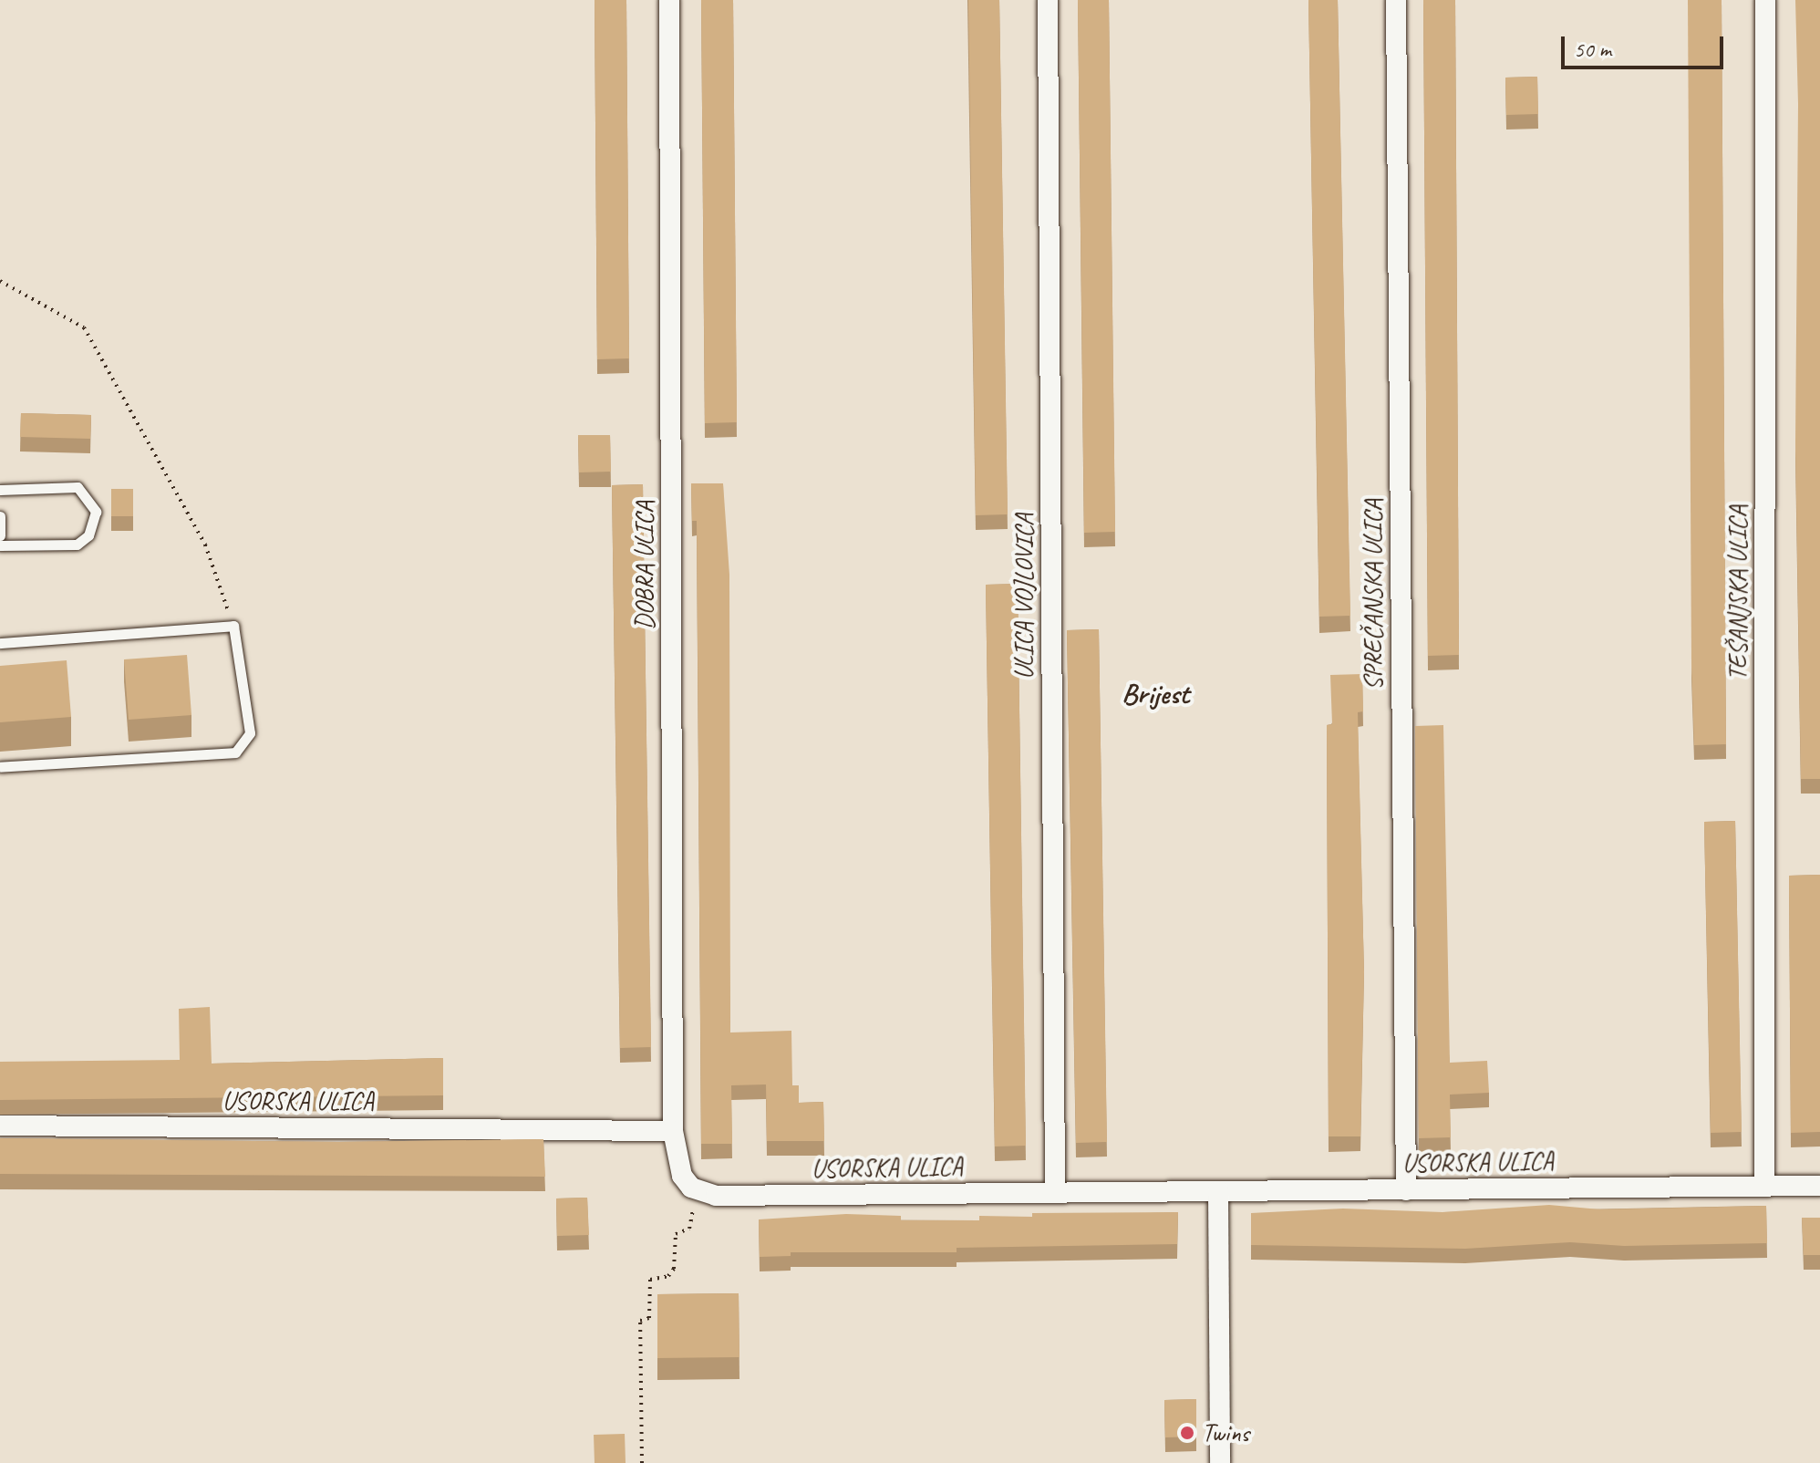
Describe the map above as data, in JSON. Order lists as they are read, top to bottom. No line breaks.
{"streets":{"street":["DOBRA ULICA","TEŠANJSKA ULICA","SPREČANSKA ULICA","ULICA VOJLOVICA","USORSKA ULICA"]},"crossings":[["DOBRA ULICA","USORSKA ULICA"],["TEŠANJSKA ULICA","USORSKA ULICA"],["SPREČANSKA ULICA","USORSKA ULICA"],["ULICA VOJLOVICA","USORSKA ULICA"]],"districts":["Brijest"],"places":["Twins"],"scale_bar":"50 m"}
